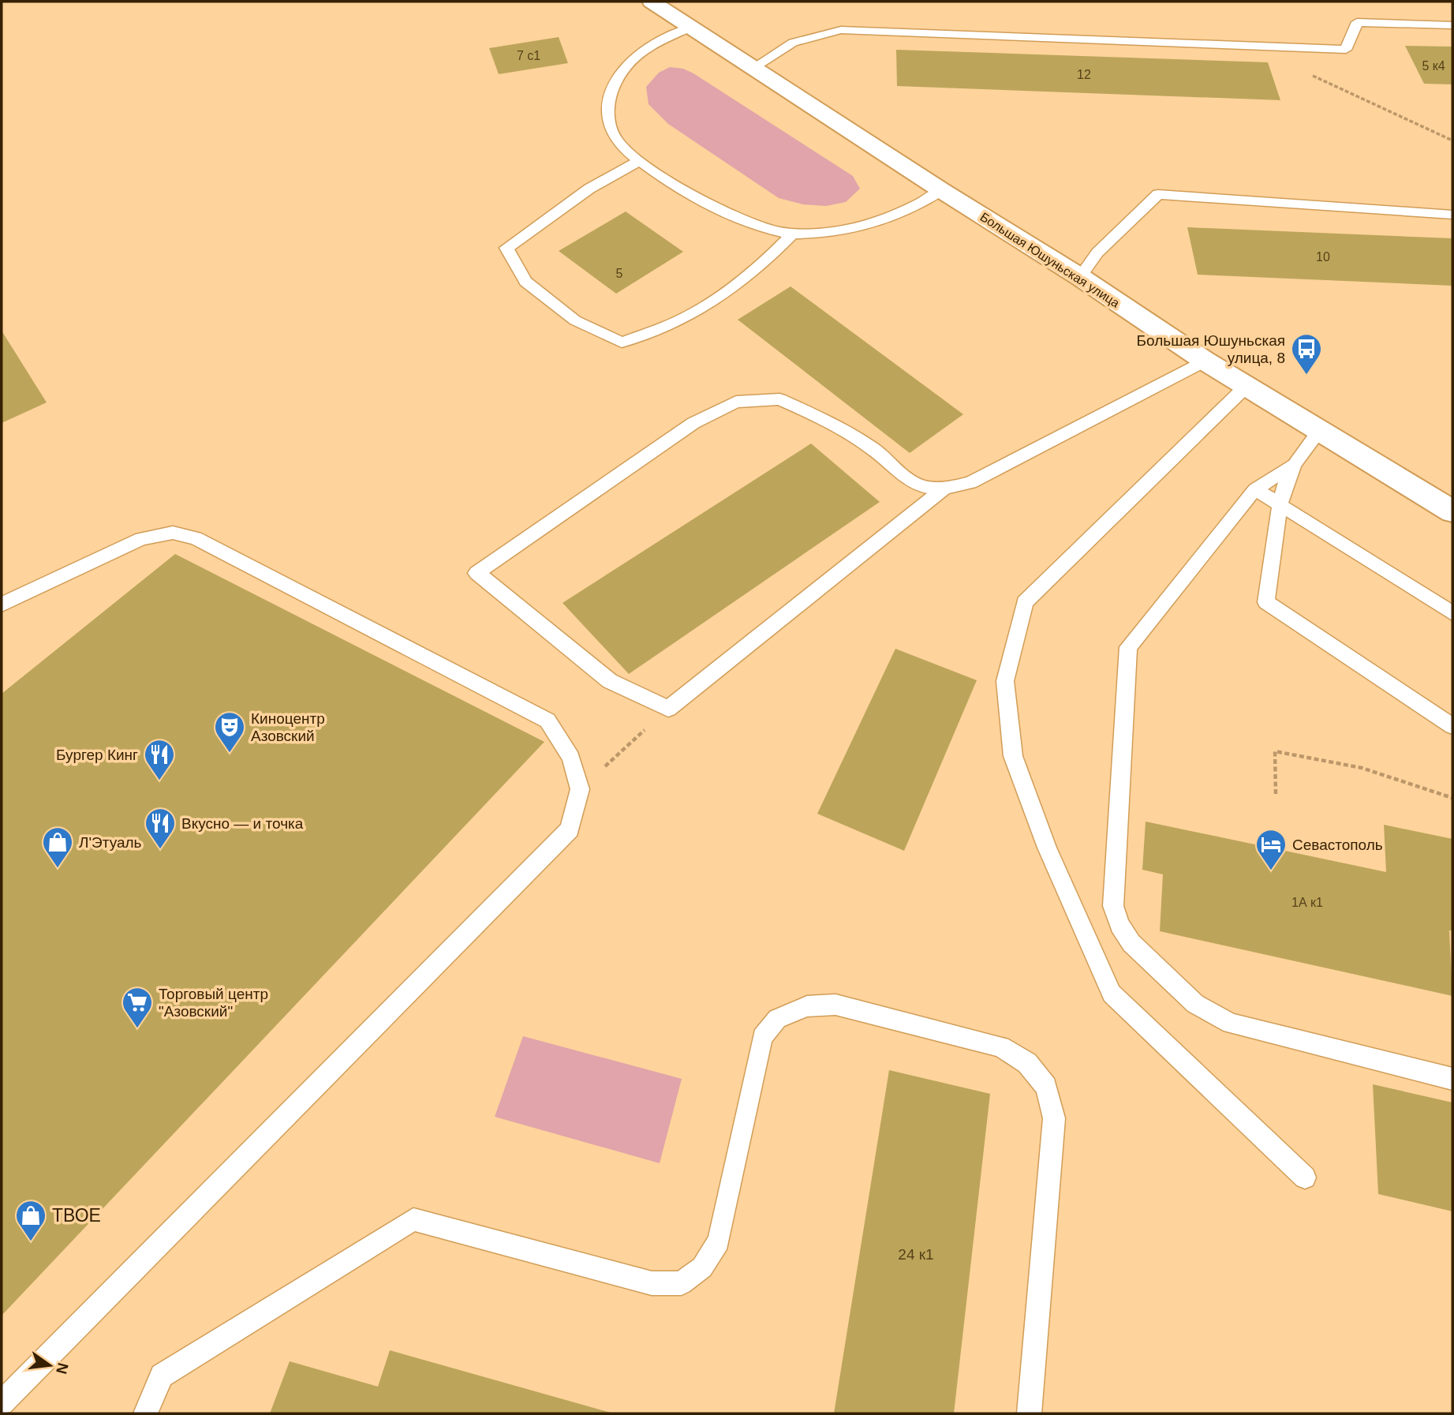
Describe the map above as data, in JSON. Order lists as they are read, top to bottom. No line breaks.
{"streets":{"street":["Большая Юшуньская улица"]},"places":{"bus stop":["Большая Юшуньская улица, 8"],"theatre":["Киноцентр Азовский"],"restaurant":["Бургер Кинг","Вкусно — и точка"],"shop":["Л'Этуаль","ТВОЕ"],"hotel":["Севастополь"],"supermarket":["Торговый центр \"Азовский\""]},"house_numbers":["7 с1","5 к4","12","10","5","1А к1","24 к1"],"north":"right"}
